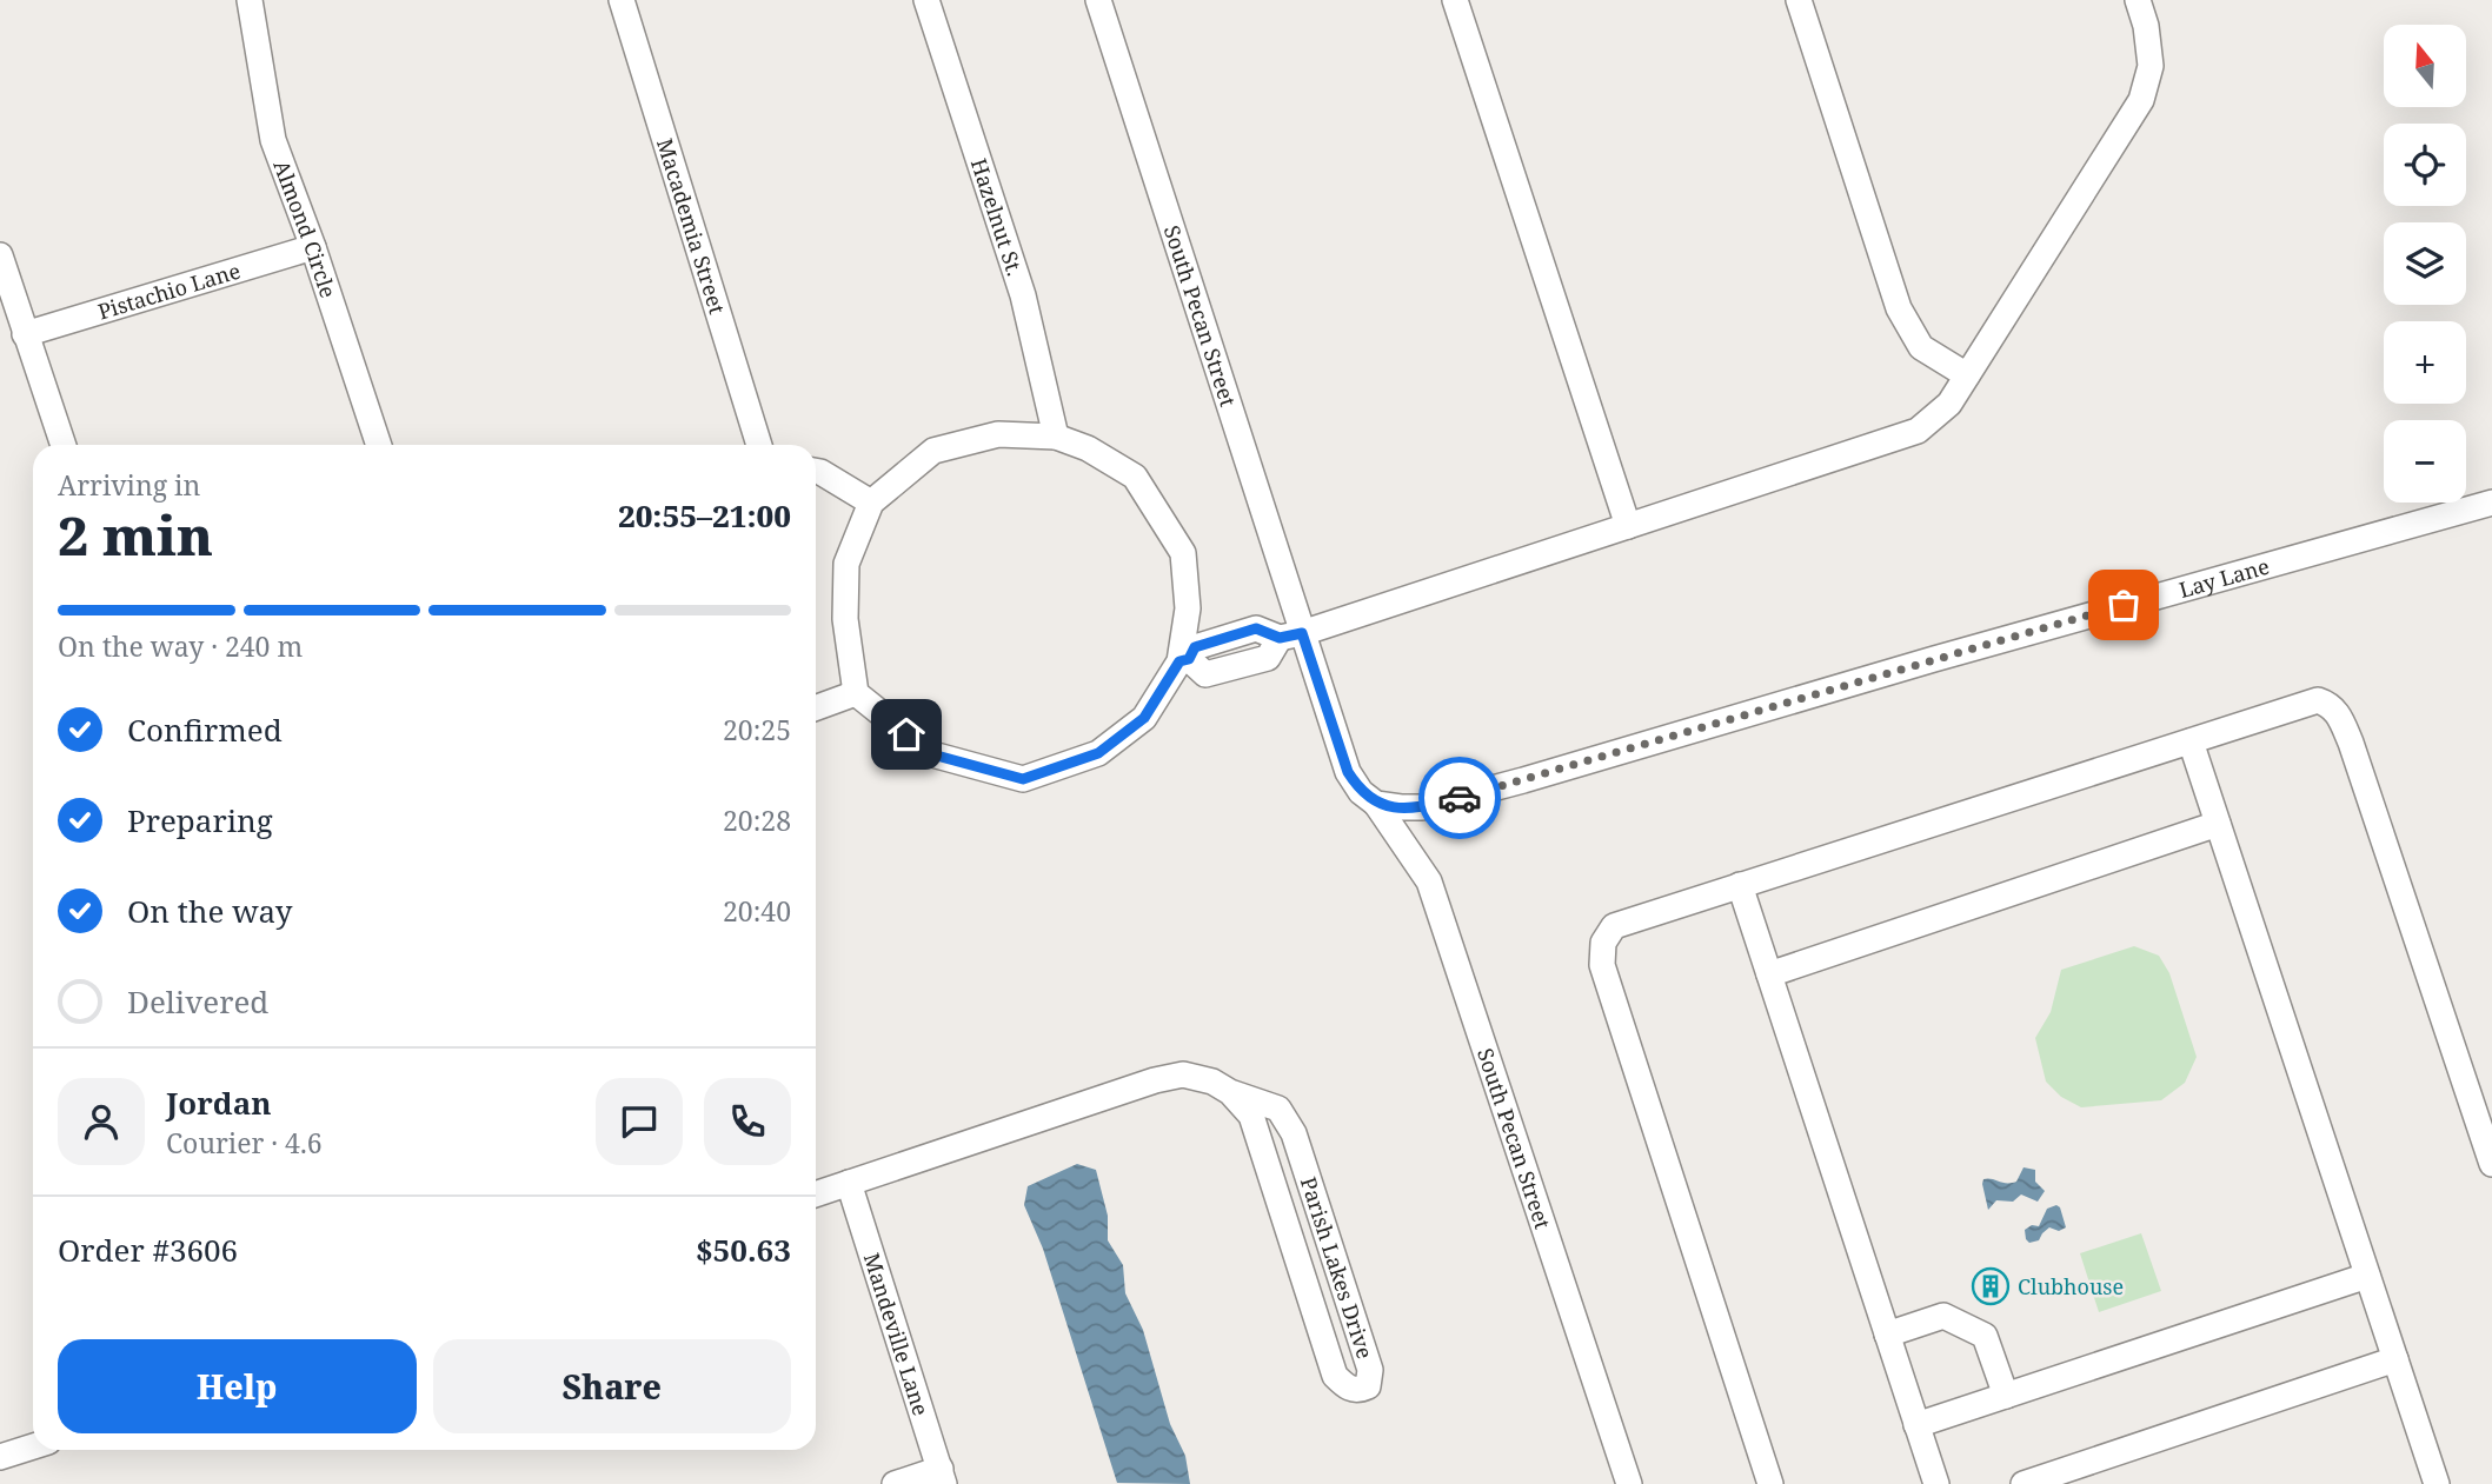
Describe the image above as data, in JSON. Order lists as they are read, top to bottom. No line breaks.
{"streets":{"street":["Hazelnut St.","Macademia Street","Almond Circle","Pistachio Lane","South Pecan Street","Lay Lane","Parish Lakes Drive","Mandeville Lane"]},"crossings":[["Almond Circle","Pistachio Lane"],["South Pecan Street","Lay Lane"],["Parish Lakes Drive","Mandeville Lane"]],"places":{"building":["Clubhouse"]},"north":"top","page":{"map_buttons":["+","−"],"heading":["2 min","Arriving in","20:55–21:00"],"panel":["Jordan","Courier · 4.6","Order #3606","$50.63"],"bar":"On the way · 240 m","list":[["Confirmed","20:25"],["Preparing","20:28"],["On the way","20:40"],"Delivered"],"buttons":["Help","Share"]}}
